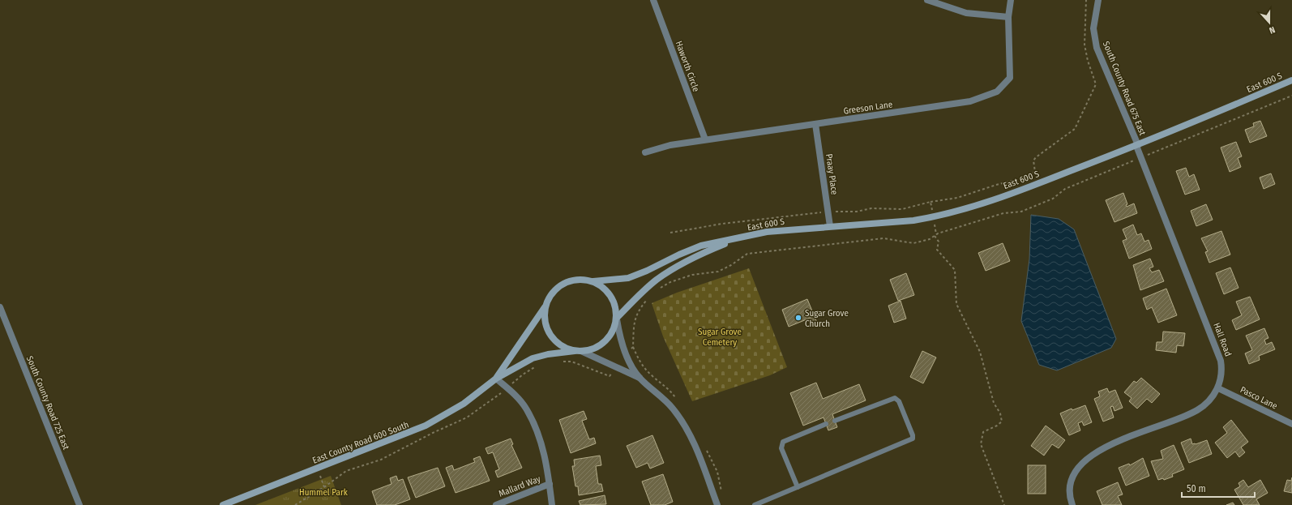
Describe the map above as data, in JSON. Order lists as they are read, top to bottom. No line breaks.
{"streets":{"street":["Haworth Circle","East 600 S","South County Road 675 East","Greeson Lane","Praay Place","Hall Road","Pasco Lane","South County Road 725 East","East County Road 600 South","Mallard Way"]},"crossings":[["Haworth Circle","Greeson Lane"],["East 600 S","South County Road 675 East"],["East 600 S","Praay Place"],["East 600 S","Hall Road"],["South County Road 675 East","Hall Road"],["Greeson Lane","Praay Place"],["Hall Road","Pasco Lane"]],"parks":["Sugar Grove Cemetery","Hummel Park"],"places":["Sugar Grove Church"],"scale_bar":"50 m","north":"bottom"}
